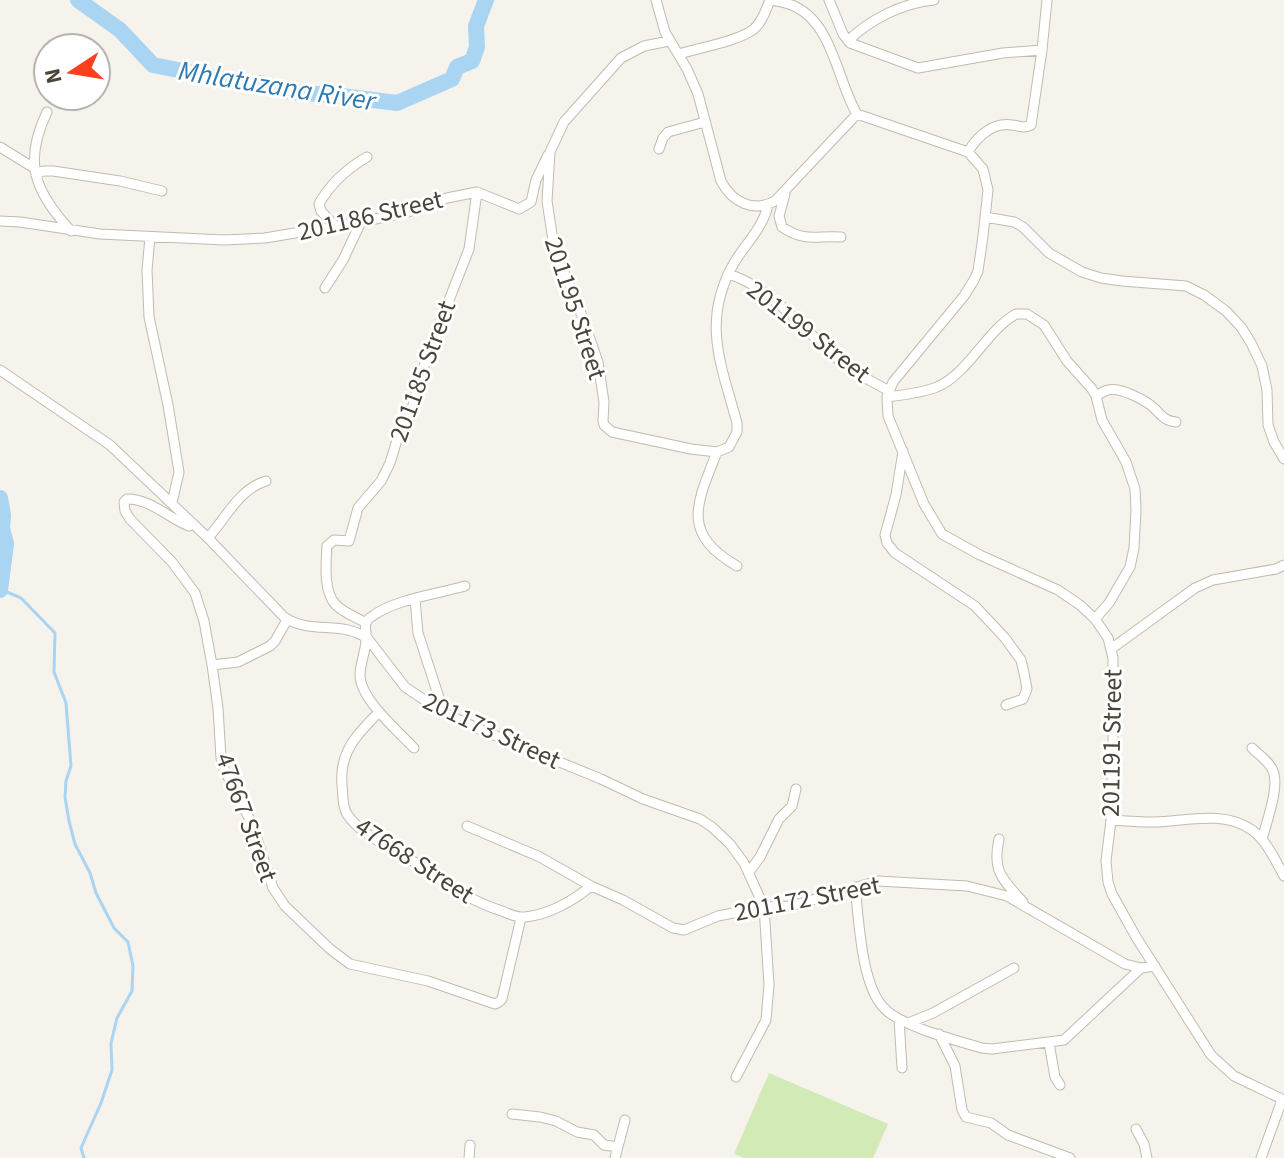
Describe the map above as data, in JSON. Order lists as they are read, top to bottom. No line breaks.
{"streets":{"street":["201186 Street","201195 Street","201199 Street","201185 Street","201173 Street","201191 Street","47667 Street","47668 Street","201172 Street"]},"crossings":[["201186 Street","201195 Street"],["201186 Street","201185 Street"],["201199 Street","201191 Street"],["201173 Street","201172 Street"],["47667 Street","47668 Street"]],"water":["Mhlatuzana River"],"north":"left"}
